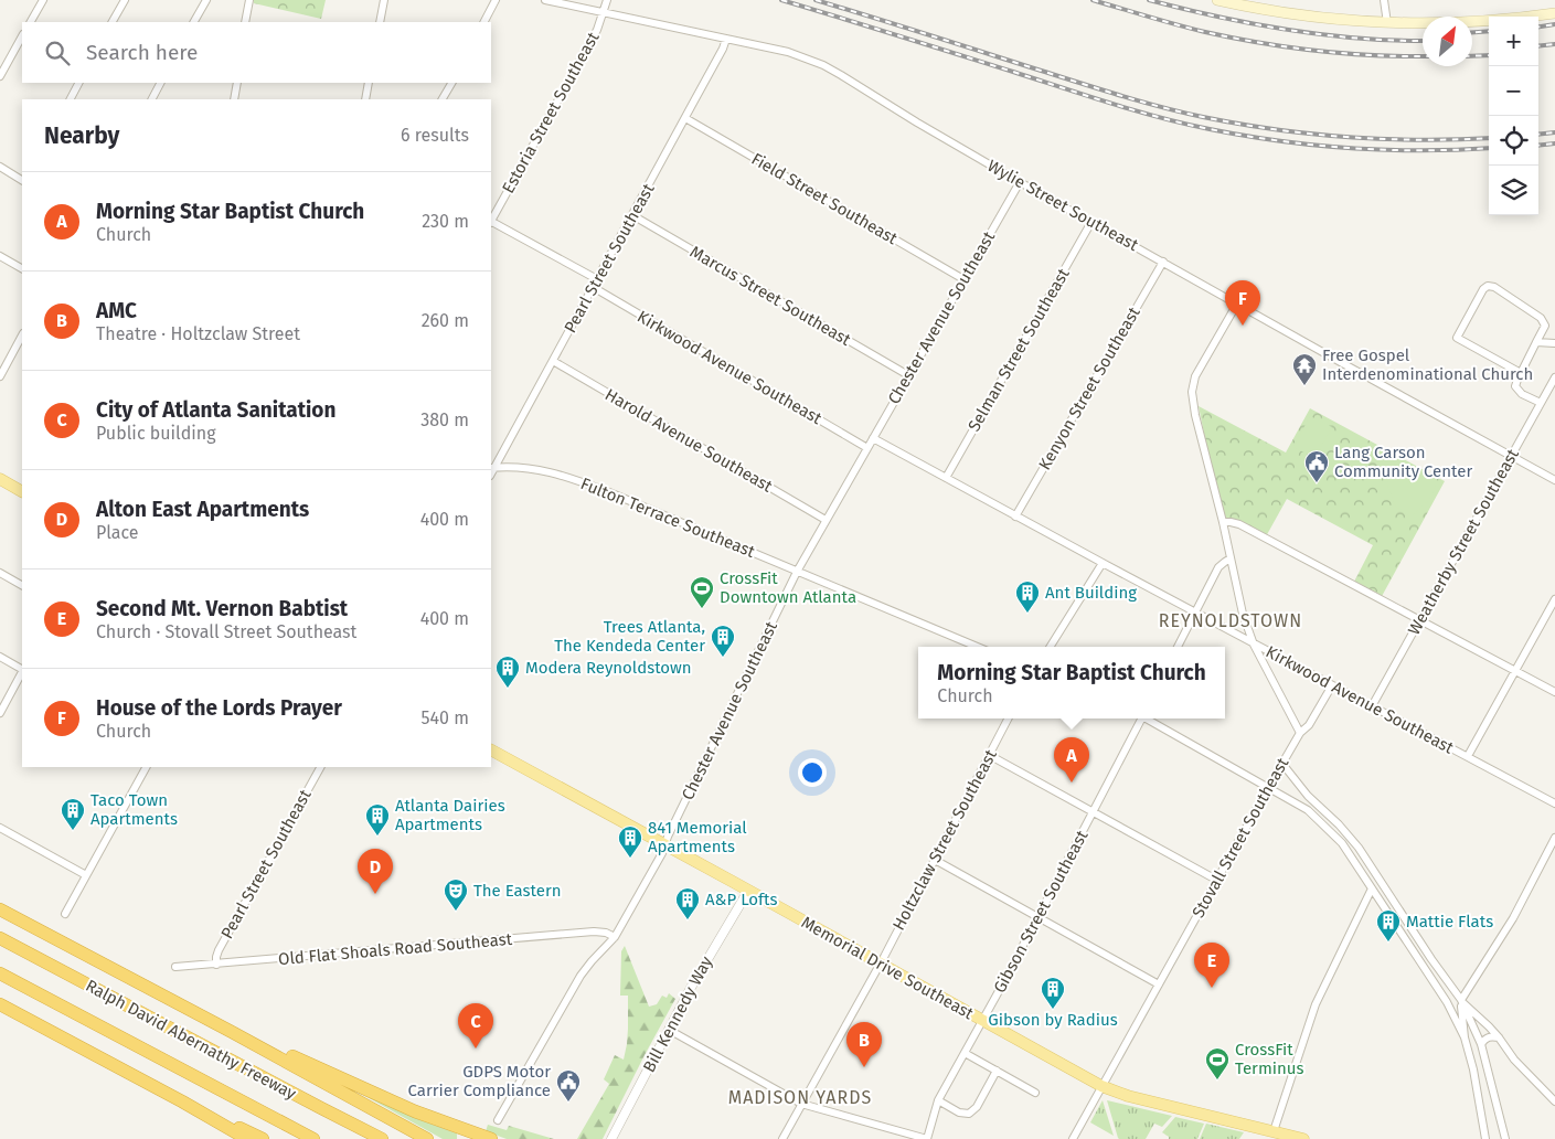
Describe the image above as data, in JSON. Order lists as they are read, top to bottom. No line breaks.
{"streets":{"highway":["Ralph David Abernathy Freeway"],"main road":["Memorial Drive Southeast"],"street":["Estoria Street Southeast","Field Street Southeast","Wylie Street Southeast","Pearl Street Southeast","Marcus Street Southeast","Chester Avenue Southeast","Selman Street Southeast","Kirkwood Avenue Southeast","Kenyon Street Southeast","Harold Avenue Southeast","Fulton Terrace Southeast","Weatherby Street Southeast","Stovall Street Southeast","Holtzclaw Street Southeast","Gibson Street Southeast","Old Flat Shoals Road Southeast","Bill Kennedy Way"]},"crossings":[["Estoria Street Southeast","Wylie Street Southeast"],["Field Street Southeast","Pearl Street Southeast"],["Field Street Southeast","Chester Avenue Southeast"],["Wylie Street Southeast","Pearl Street Southeast"],["Wylie Street Southeast","Chester Avenue Southeast"],["Wylie Street Southeast","Selman Street Southeast"],["Wylie Street Southeast","Kenyon Street Southeast"],["Wylie Street Southeast","Weatherby Street Southeast"],["Pearl Street Southeast","Marcus Street Southeast"],["Pearl Street Southeast","Kirkwood Avenue Southeast"],["Pearl Street Southeast","Harold Avenue Southeast"],["Pearl Street Southeast","Fulton Terrace Southeast"],["Pearl Street Southeast","Old Flat Shoals Road Southeast"],["Marcus Street Southeast","Chester Avenue Southeast"],["Chester Avenue Southeast","Kirkwood Avenue Southeast"],["Chester Avenue Southeast","Harold Avenue Southeast"],["Chester Avenue Southeast","Fulton Terrace Southeast"],["Chester Avenue Southeast","Old Flat Shoals Road Southeast"],["Chester Avenue Southeast","Memorial Drive Southeast"],["Selman Street Southeast","Kirkwood Avenue Southeast"],["Kirkwood Avenue Southeast","Kenyon Street Southeast"],["Kirkwood Avenue Southeast","Weatherby Street Southeast"],["Kirkwood Avenue Southeast","Stovall Street Southeast"],["Stovall Street Southeast","Memorial Drive Southeast"],["Holtzclaw Street Southeast","Memorial Drive Southeast"],["Gibson Street Southeast","Memorial Drive Southeast"],["Memorial Drive Southeast","Bill Kennedy Way"]],"districts":["REYNOLDSTOWN","MADISON YARDS"],"places":{"temple":["Free Gospel Interdenominational Church"],"public building":["Lang Carson Community Center","GDPS Motor Carrier Compliance"],"sports":["CrossFit Downtown Atlanta","CrossFit Terminus"],"building":["Ant Building","Trees Atlanta, The Kendeda Center","Modera Reynoldstown","Taco Town Apartments","Atlanta Dairies Apartments","841 Memorial Apartments","A&P Lofts","Mattie Flats","Gibson by Radius"],"theatre":["The Eastern"]},"north":"top right","page":{"map_buttons":["+","−"],"search":"Search here","heading":["Nearby","6 results"],"list":[{"mark":"A","name":"Morning Star Baptist Church","note":"Church","value":"230 m"},{"mark":"B","name":"AMC","note":"Theatre · Holtzclaw Street","value":"260 m"},{"mark":"C","name":"City of Atlanta Sanitation","note":"Public building","value":"380 m"},{"mark":"D","name":"Alton East Apartments","note":"Place","value":"400 m"},{"mark":"E","name":"Second Mt. Vernon Babtist","note":"Church · Stovall Street Southeast","value":"400 m"},{"mark":"F","name":"House of the Lords Prayer","note":"Church","value":"540 m"}],"pins":["F","A","D","E","C","B"],"popup":["Morning Star Baptist Church","Church"]}}
